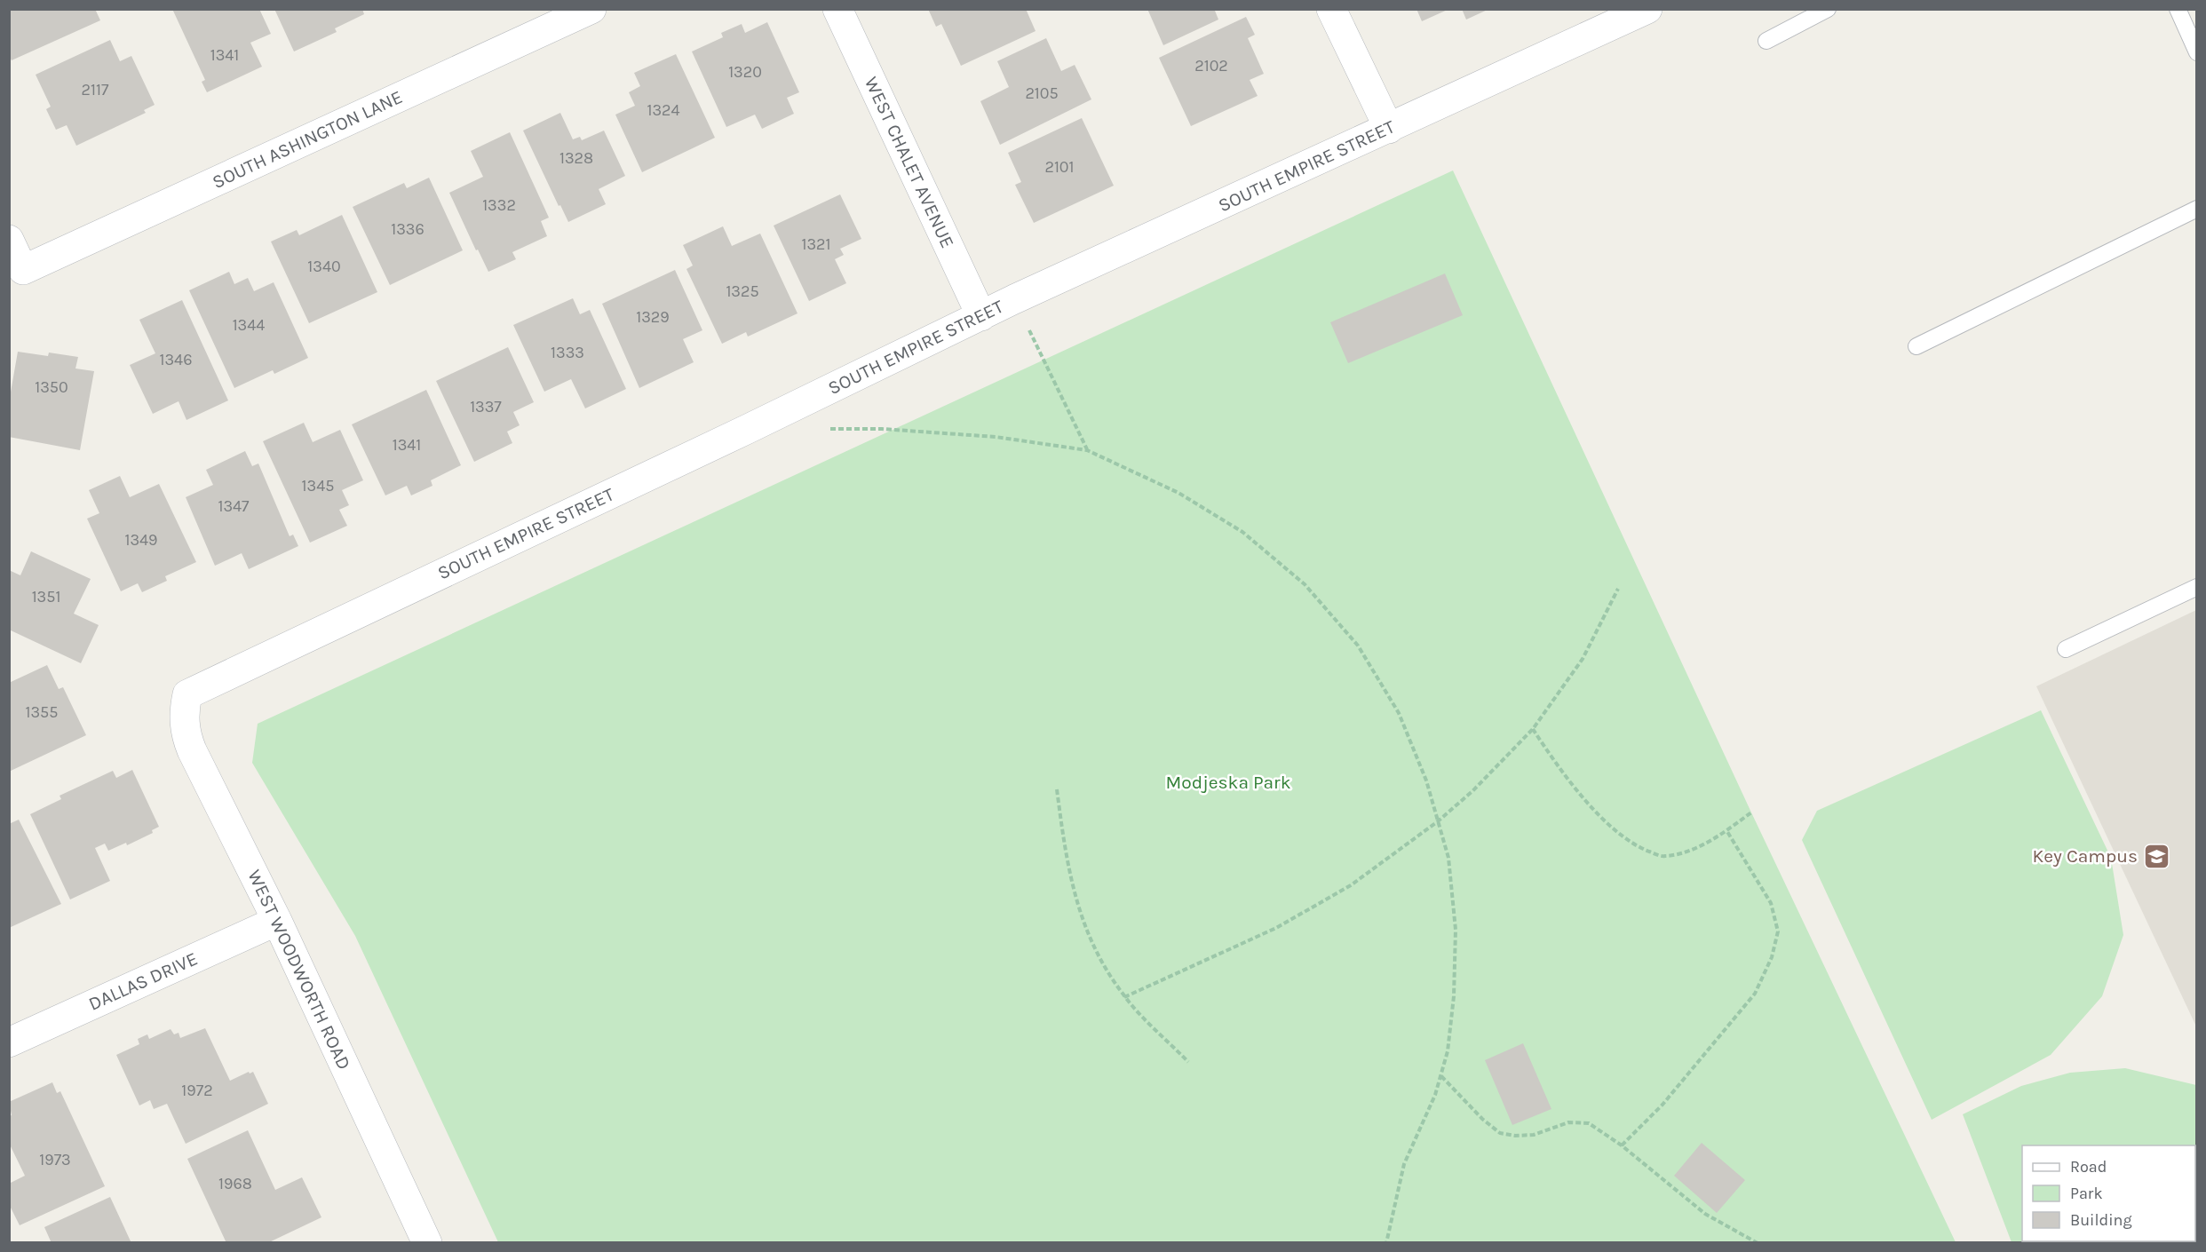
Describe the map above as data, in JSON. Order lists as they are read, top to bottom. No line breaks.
{"streets":{"street":["SOUTH ASHINGTON LANE","WEST CHALET AVENUE","SOUTH EMPIRE STREET","WEST WOODWORTH ROAD","DALLAS DRIVE"]},"crossings":[["WEST CHALET AVENUE","SOUTH EMPIRE STREET"],["SOUTH EMPIRE STREET","WEST WOODWORTH ROAD"],["WEST WOODWORTH ROAD","DALLAS DRIVE"]],"parks":["Modjeska Park"],"places":{"school or university":["Key Campus"]},"house_numbers":["1341","2102","1320","2117","2105","1324","1328","2101","1332","1336","1321","1340","1325","1329","1344","1333","1346","1350","1337","1341","1345","1347","1349","1351","1355","1972","1973","1968"],"legend":["Road","Park","Building"]}
